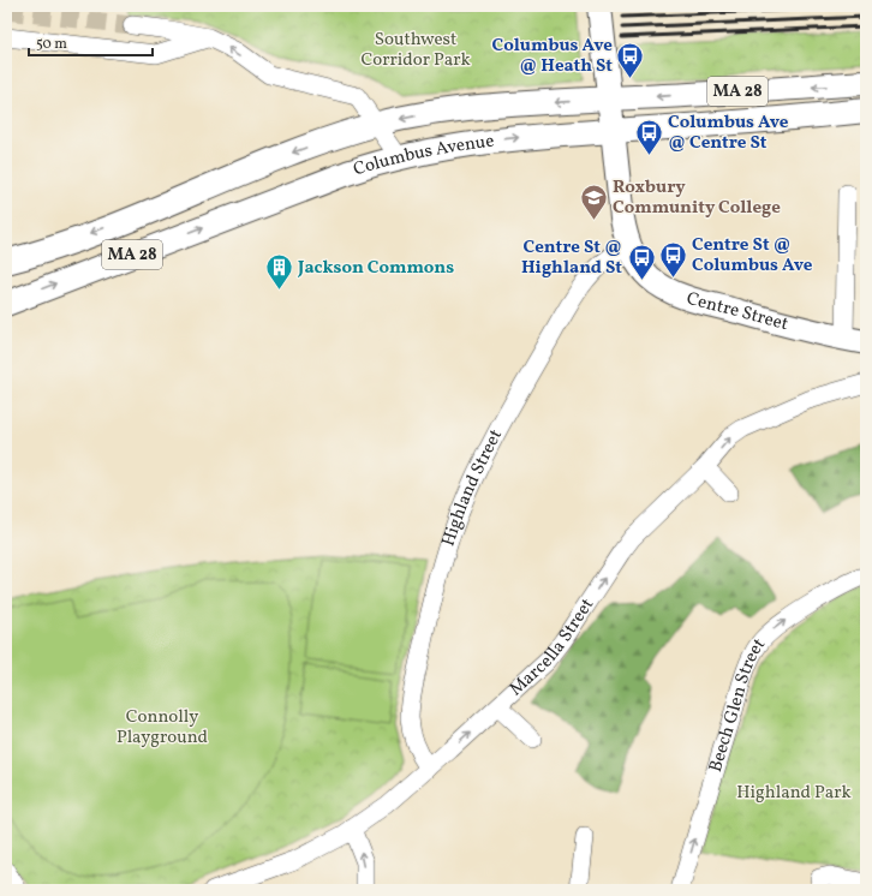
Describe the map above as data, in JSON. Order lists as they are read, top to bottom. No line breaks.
{"streets":{"main road":["MA 28","Columbus Avenue","Centre Street"],"street":["Highland Street","Marcella Street","Beech Glen Street"]},"crossings":[["Columbus Avenue","Centre Street"],["Centre Street","Highland Street"],["Highland Street","Marcella Street"]],"one_way":["Marcella Street","Beech Glen Street"],"parks":["Southwest Corridor Park","Connolly Playground","Highland Park"],"places":{"bus stop":["Columbus Ave @ Heath St","Columbus Ave @ Centre St","Centre St @ Columbus Ave","Centre St @ Highland St"],"school or university":["Roxbury Community College"],"building":["Jackson Commons"]},"scale_bar":"50 m"}
